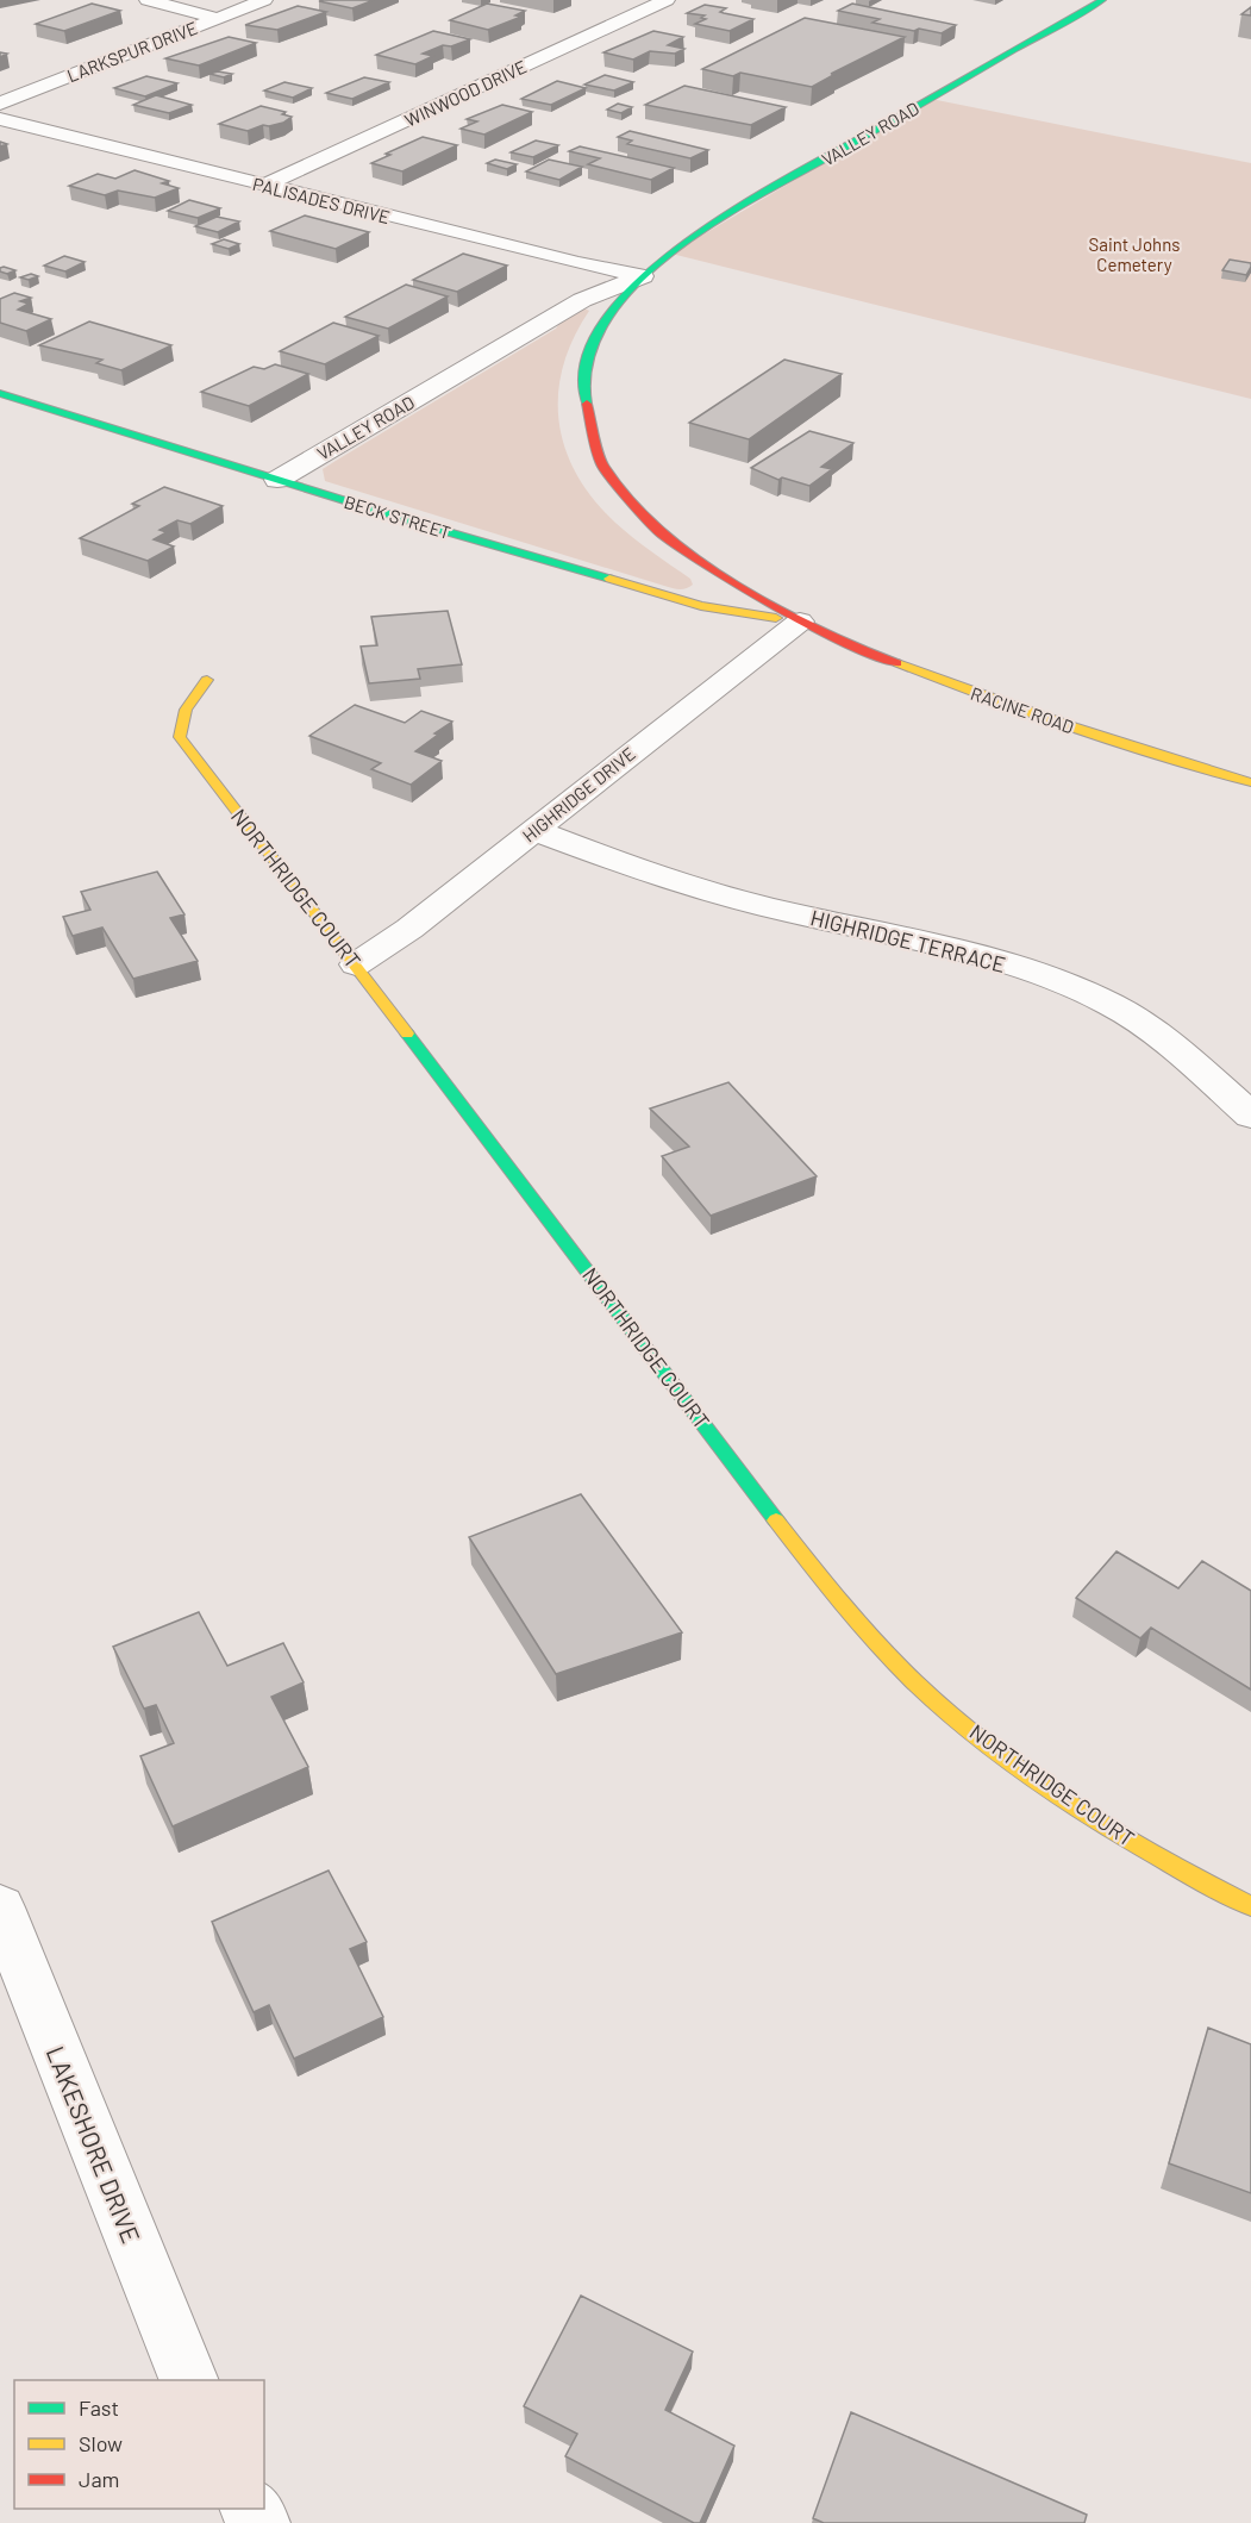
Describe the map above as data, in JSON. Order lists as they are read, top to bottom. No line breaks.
{"streets":{"main road":["VALLEY ROAD","BECK STREET","RACINE ROAD","NORTHRIDGE COURT"],"street":["LARKSPUR DRIVE","WINWOOD DRIVE","PALISADES DRIVE","HIGHRIDGE DRIVE","HIGHRIDGE TERRACE","LAKESHORE DRIVE"]},"crossings":[["WINWOOD DRIVE","PALISADES DRIVE"],["VALLEY ROAD","PALISADES DRIVE"],["VALLEY ROAD","BECK STREET"],["VALLEY ROAD","RACINE ROAD"],["VALLEY ROAD","HIGHRIDGE DRIVE"],["BECK STREET","RACINE ROAD"],["BECK STREET","HIGHRIDGE DRIVE"],["RACINE ROAD","HIGHRIDGE DRIVE"],["HIGHRIDGE DRIVE","NORTHRIDGE COURT"],["HIGHRIDGE DRIVE","HIGHRIDGE TERRACE"]],"parks":["Saint Johns Cemetery"],"legend":["Fast","Slow","Jam"]}
